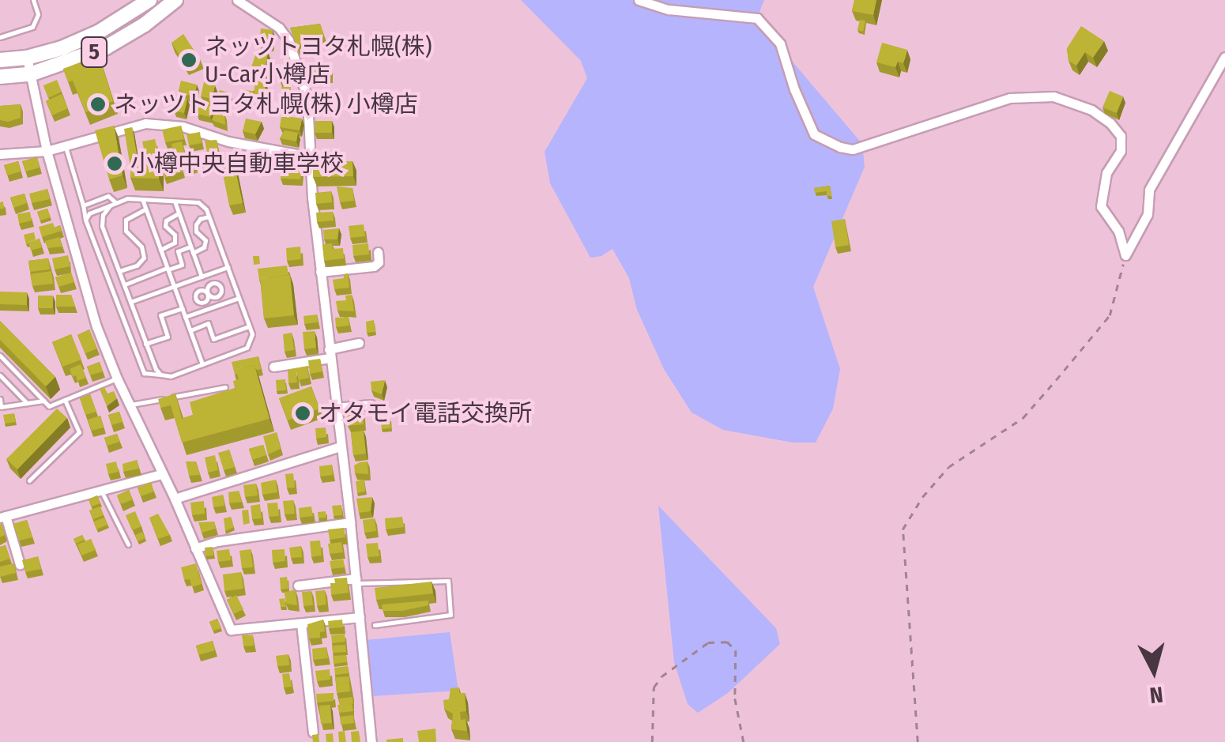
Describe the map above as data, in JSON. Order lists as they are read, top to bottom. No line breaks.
{"streets":{"highway":["5"]},"places":["ネッツトヨタ札幌(株) U-Car小樽店","ネッツトヨタ札幌(株) 小樽店","小樽中央自動車学校","オタモイ電話交換所"],"north":"bottom"}
